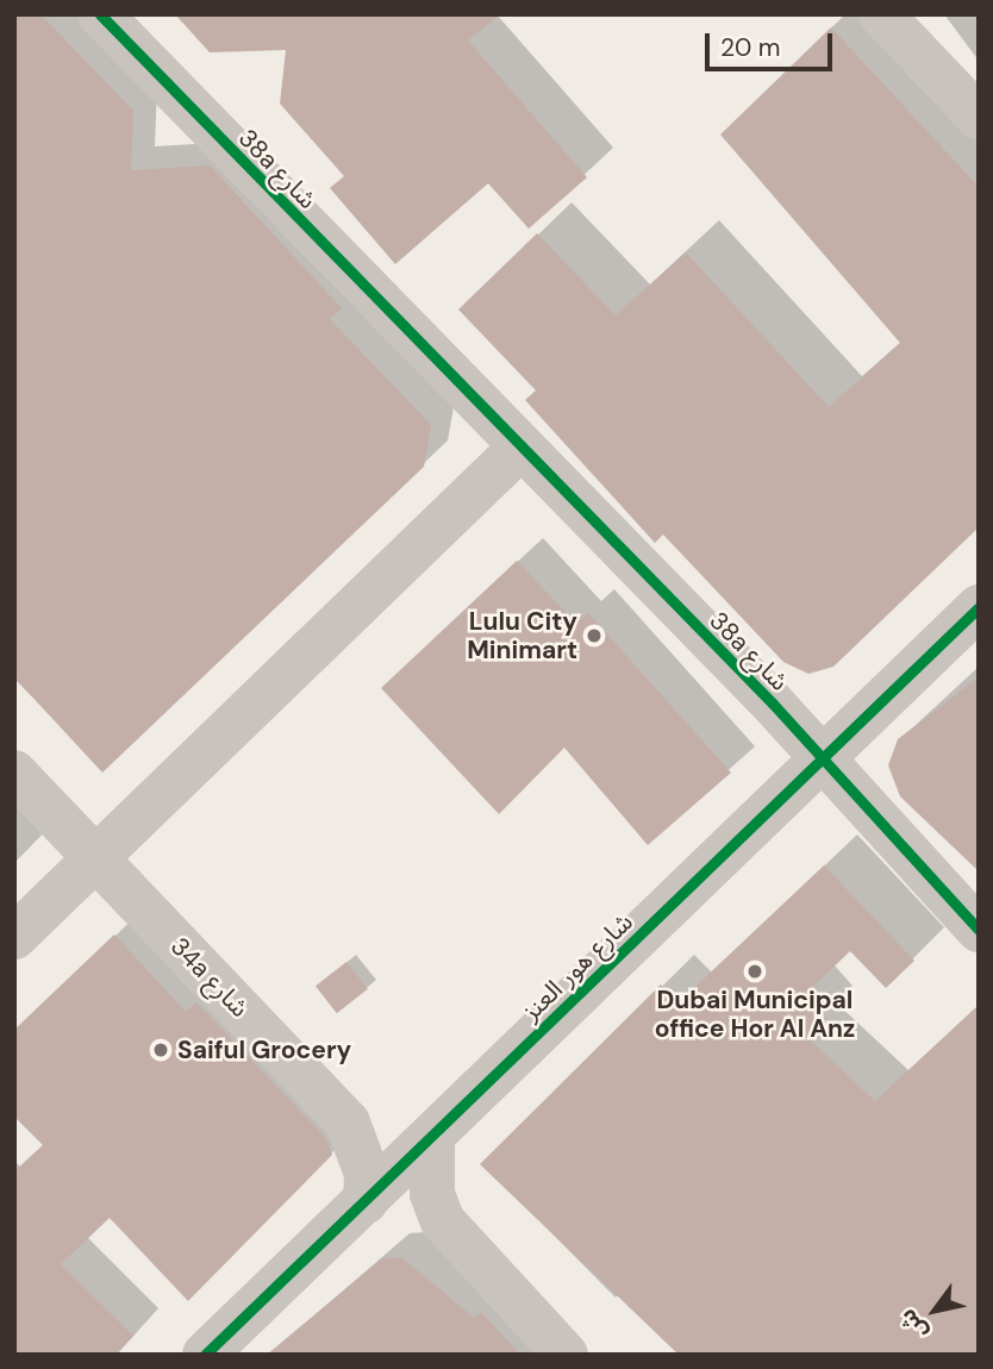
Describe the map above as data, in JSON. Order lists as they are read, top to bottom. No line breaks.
{"streets":{"street":["38a شارع","شارع هور العنز","34a شارع"]},"crossings":[["38a شارع","شارع هور العنز"],["شارع هور العنز","34a شارع"]],"places":["Lulu City Minimart","Dubai Municipal office Hor Al Anz","Saiful Grocery"],"scale_bar":"20 m","north":"bottom left"}
